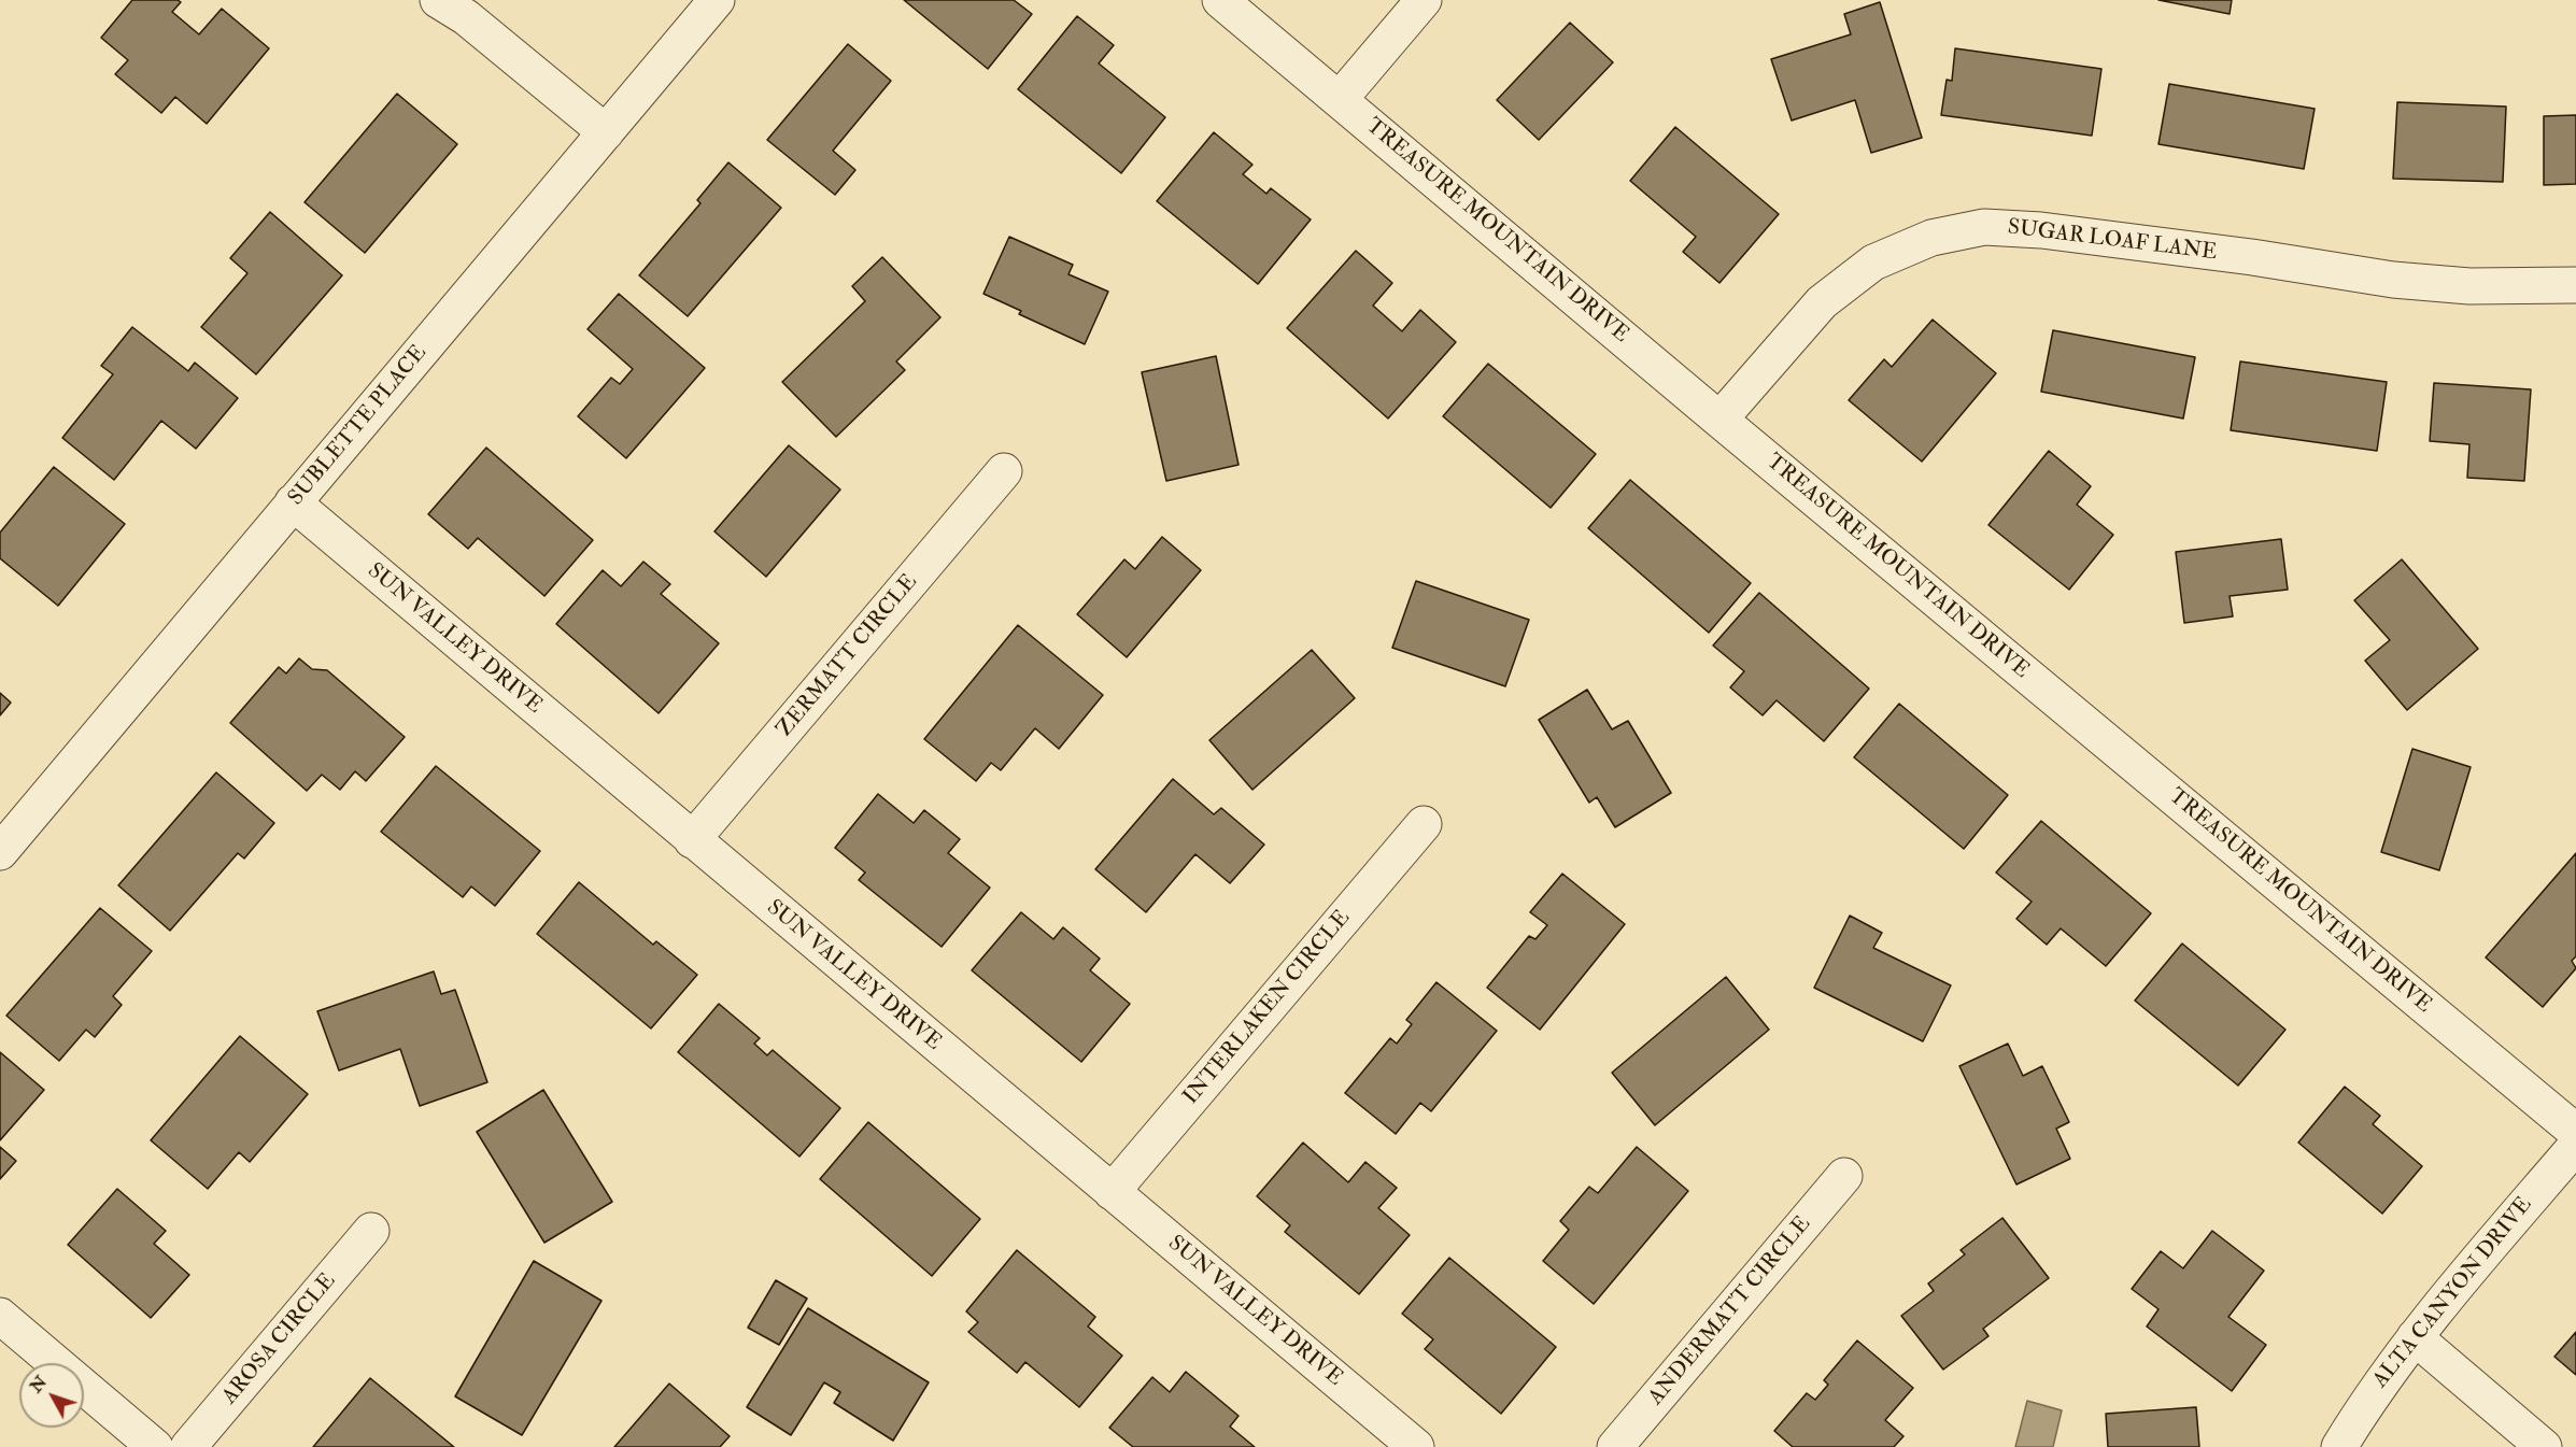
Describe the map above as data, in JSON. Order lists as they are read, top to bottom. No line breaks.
{"streets":{"street":["TREASURE MOUNTAIN DRIVE","SUGAR LOAF LANE","SUBLETTE PLACE","SUN VALLEY DRIVE","ZERMATT CIRCLE","INTERLAKEN CIRCLE","ALTA CANYON DRIVE","ANDERMATT CIRCLE","AROSA CIRCLE"]},"crossings":[["TREASURE MOUNTAIN DRIVE","SUGAR LOAF LANE"],["SUBLETTE PLACE","SUN VALLEY DRIVE"],["SUN VALLEY DRIVE","ZERMATT CIRCLE"],["SUN VALLEY DRIVE","INTERLAKEN CIRCLE"]],"north":"top left"}
